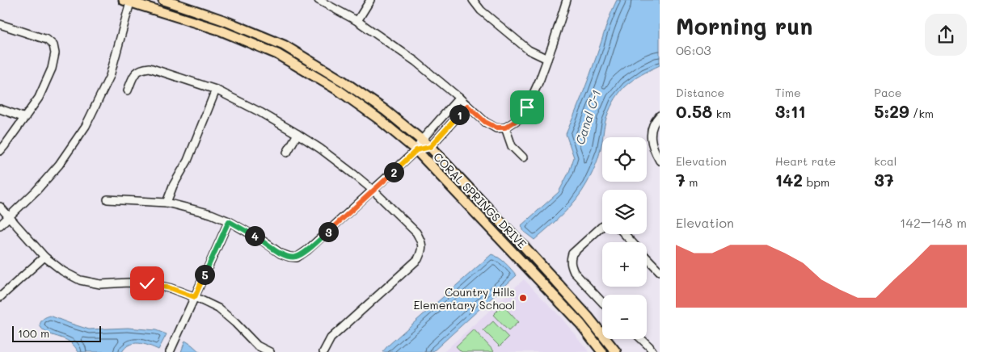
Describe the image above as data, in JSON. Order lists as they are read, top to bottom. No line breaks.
{"streets":{"main road":["CORAL SPRINGS DRIVE"]},"water":["Canal C-1"],"places":["Country Hills Elementary School"],"scale_bar":"100 m","page":{"heading":["Morning run","06:03"],"stats":[["Distance","0.58 km"],["Time","3:11"],["Pace","5:29 /km"],["Elevation","7 m"],["Heart rate","142 bpm"],["kcal","37"]],"pins":["1","2","3","4","5"],"map_buttons":["+","−"],"chart":["Elevation","142–148 m"],"scale":"100 m"}}
